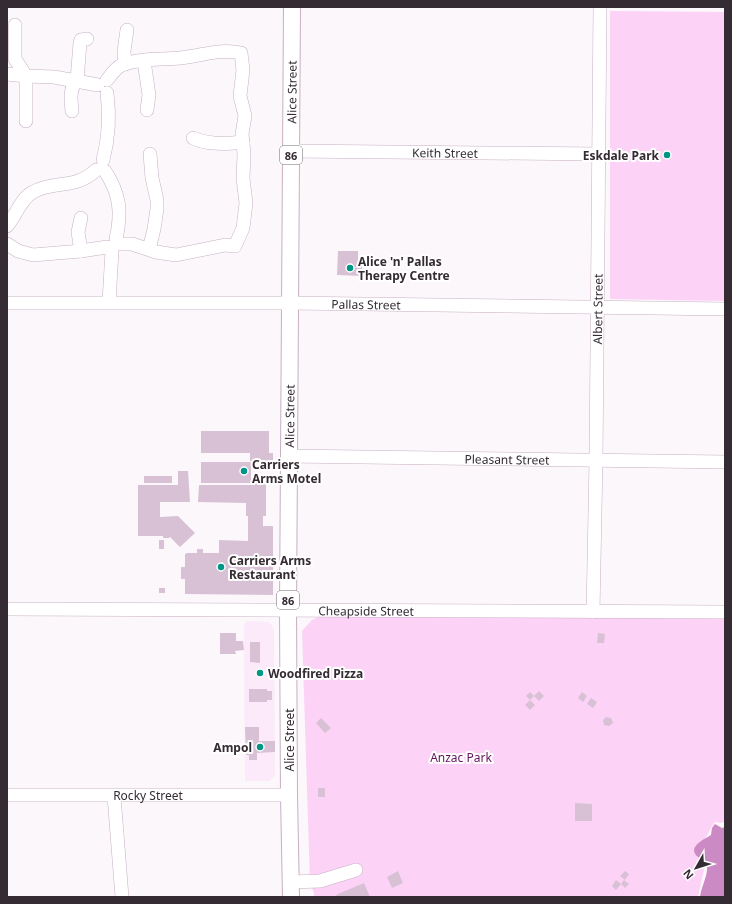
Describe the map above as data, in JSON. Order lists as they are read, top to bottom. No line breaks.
{"streets":{"main road":["Alice Street","86"],"street":["Keith Street","Pallas Street","Albert Street","Pleasant Street","Cheapside Street","Rocky Street"]},"crossings":[["Alice Street","Keith Street"],["Alice Street","Pallas Street"],["Alice Street","Pleasant Street"],["Alice Street","Cheapside Street"],["Alice Street","Rocky Street"],["Keith Street","Albert Street"],["Pallas Street","Albert Street"],["Albert Street","Pleasant Street"],["Albert Street","Cheapside Street"]],"parks":["Anzac Park"],"places":["Eskdale Park","Alice 'n' Pallas Therapy Centre","Carriers Arms Motel","Carriers Arms Restaurant","Woodfired Pizza","Ampol"],"north":"bottom left"}
